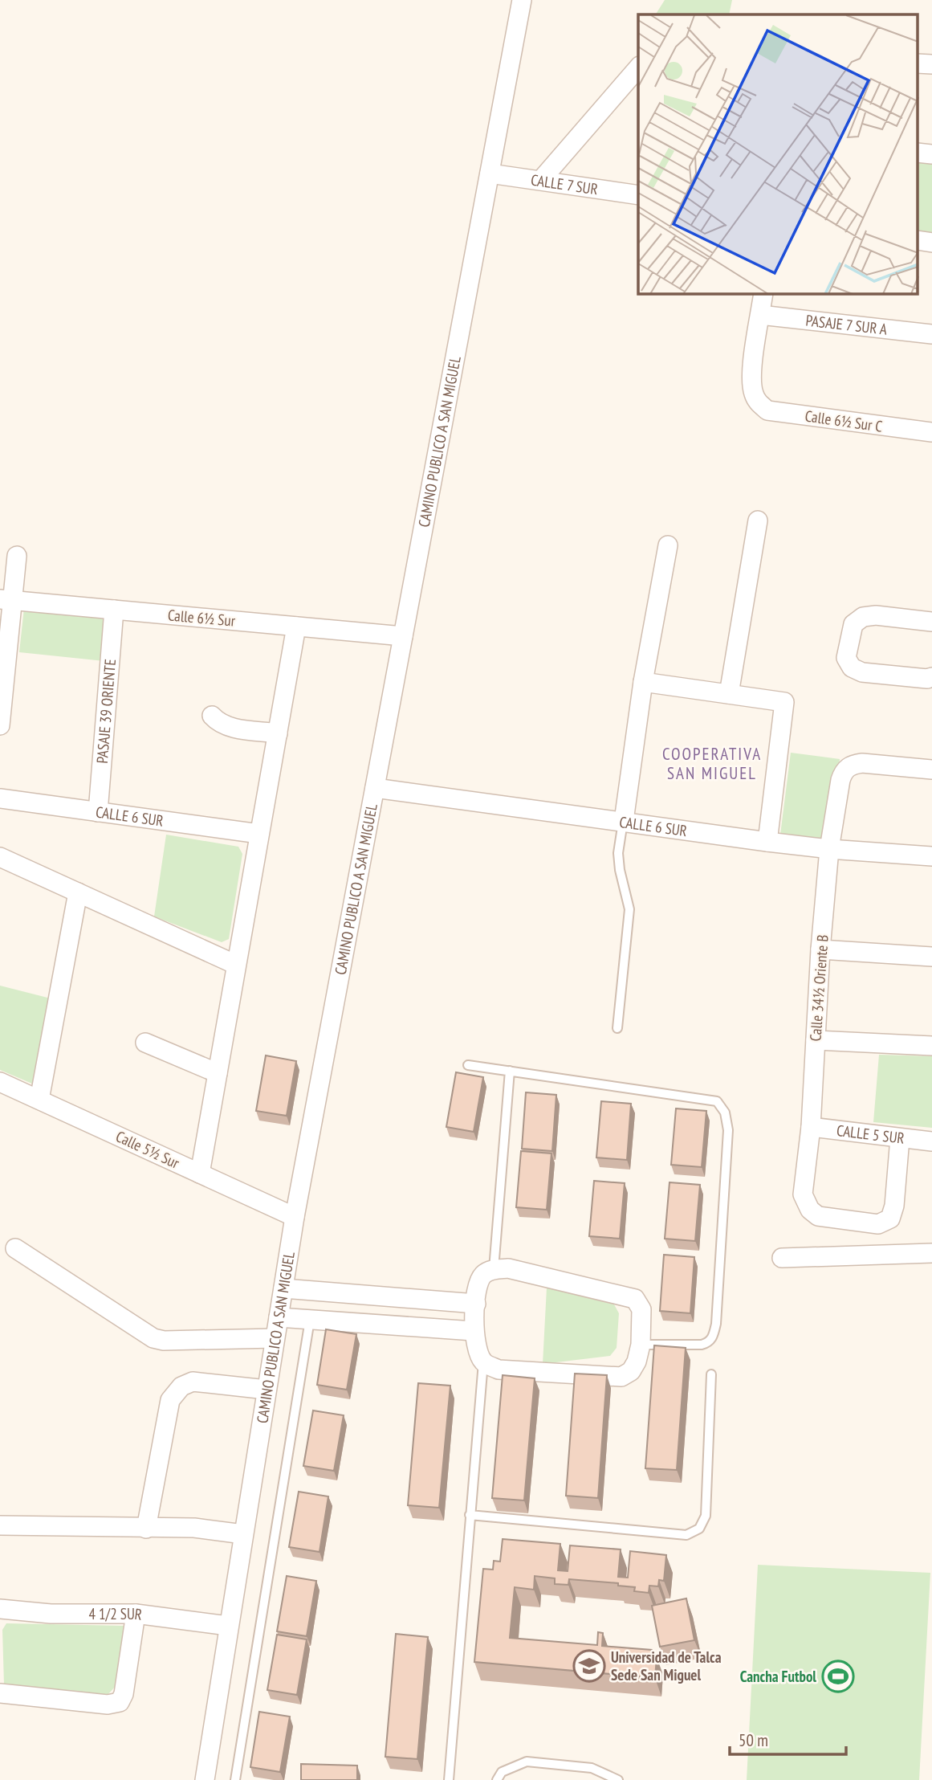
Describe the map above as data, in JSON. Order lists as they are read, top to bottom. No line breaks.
{"streets":{"street":["CALLE 7 SUR","PASAJE 7 SUR A","Calle 6½ Sur C","CAMINO PUBLICO A SAN MIGUEL","Calle 6½ Sur","PASAJE 39 ORIENTE","CALLE 6 SUR","Calle 34½ Oriente B","CALLE 5 SUR","Calle 5½ Sur","4 1/2 SUR"]},"crossings":[["CALLE 7 SUR","CAMINO PUBLICO A SAN MIGUEL"],["PASAJE 7 SUR A","Calle 6½ Sur C"],["CAMINO PUBLICO A SAN MIGUEL","Calle 6½ Sur"],["CAMINO PUBLICO A SAN MIGUEL","CALLE 6 SUR"],["CAMINO PUBLICO A SAN MIGUEL","Calle 5½ Sur"],["CAMINO PUBLICO A SAN MIGUEL","4 1/2 SUR"],["Calle 6½ Sur","PASAJE 39 ORIENTE"],["PASAJE 39 ORIENTE","CALLE 6 SUR"],["CALLE 6 SUR","Calle 34½ Oriente B"],["Calle 34½ Oriente B","CALLE 5 SUR"]],"districts":["COOPERATIVA SAN MIGUEL"],"places":{"school or university":["Universidad de Talca Sede San Miguel"],"sports":["Cancha Futbol"]},"scale_bar":"50 m"}
